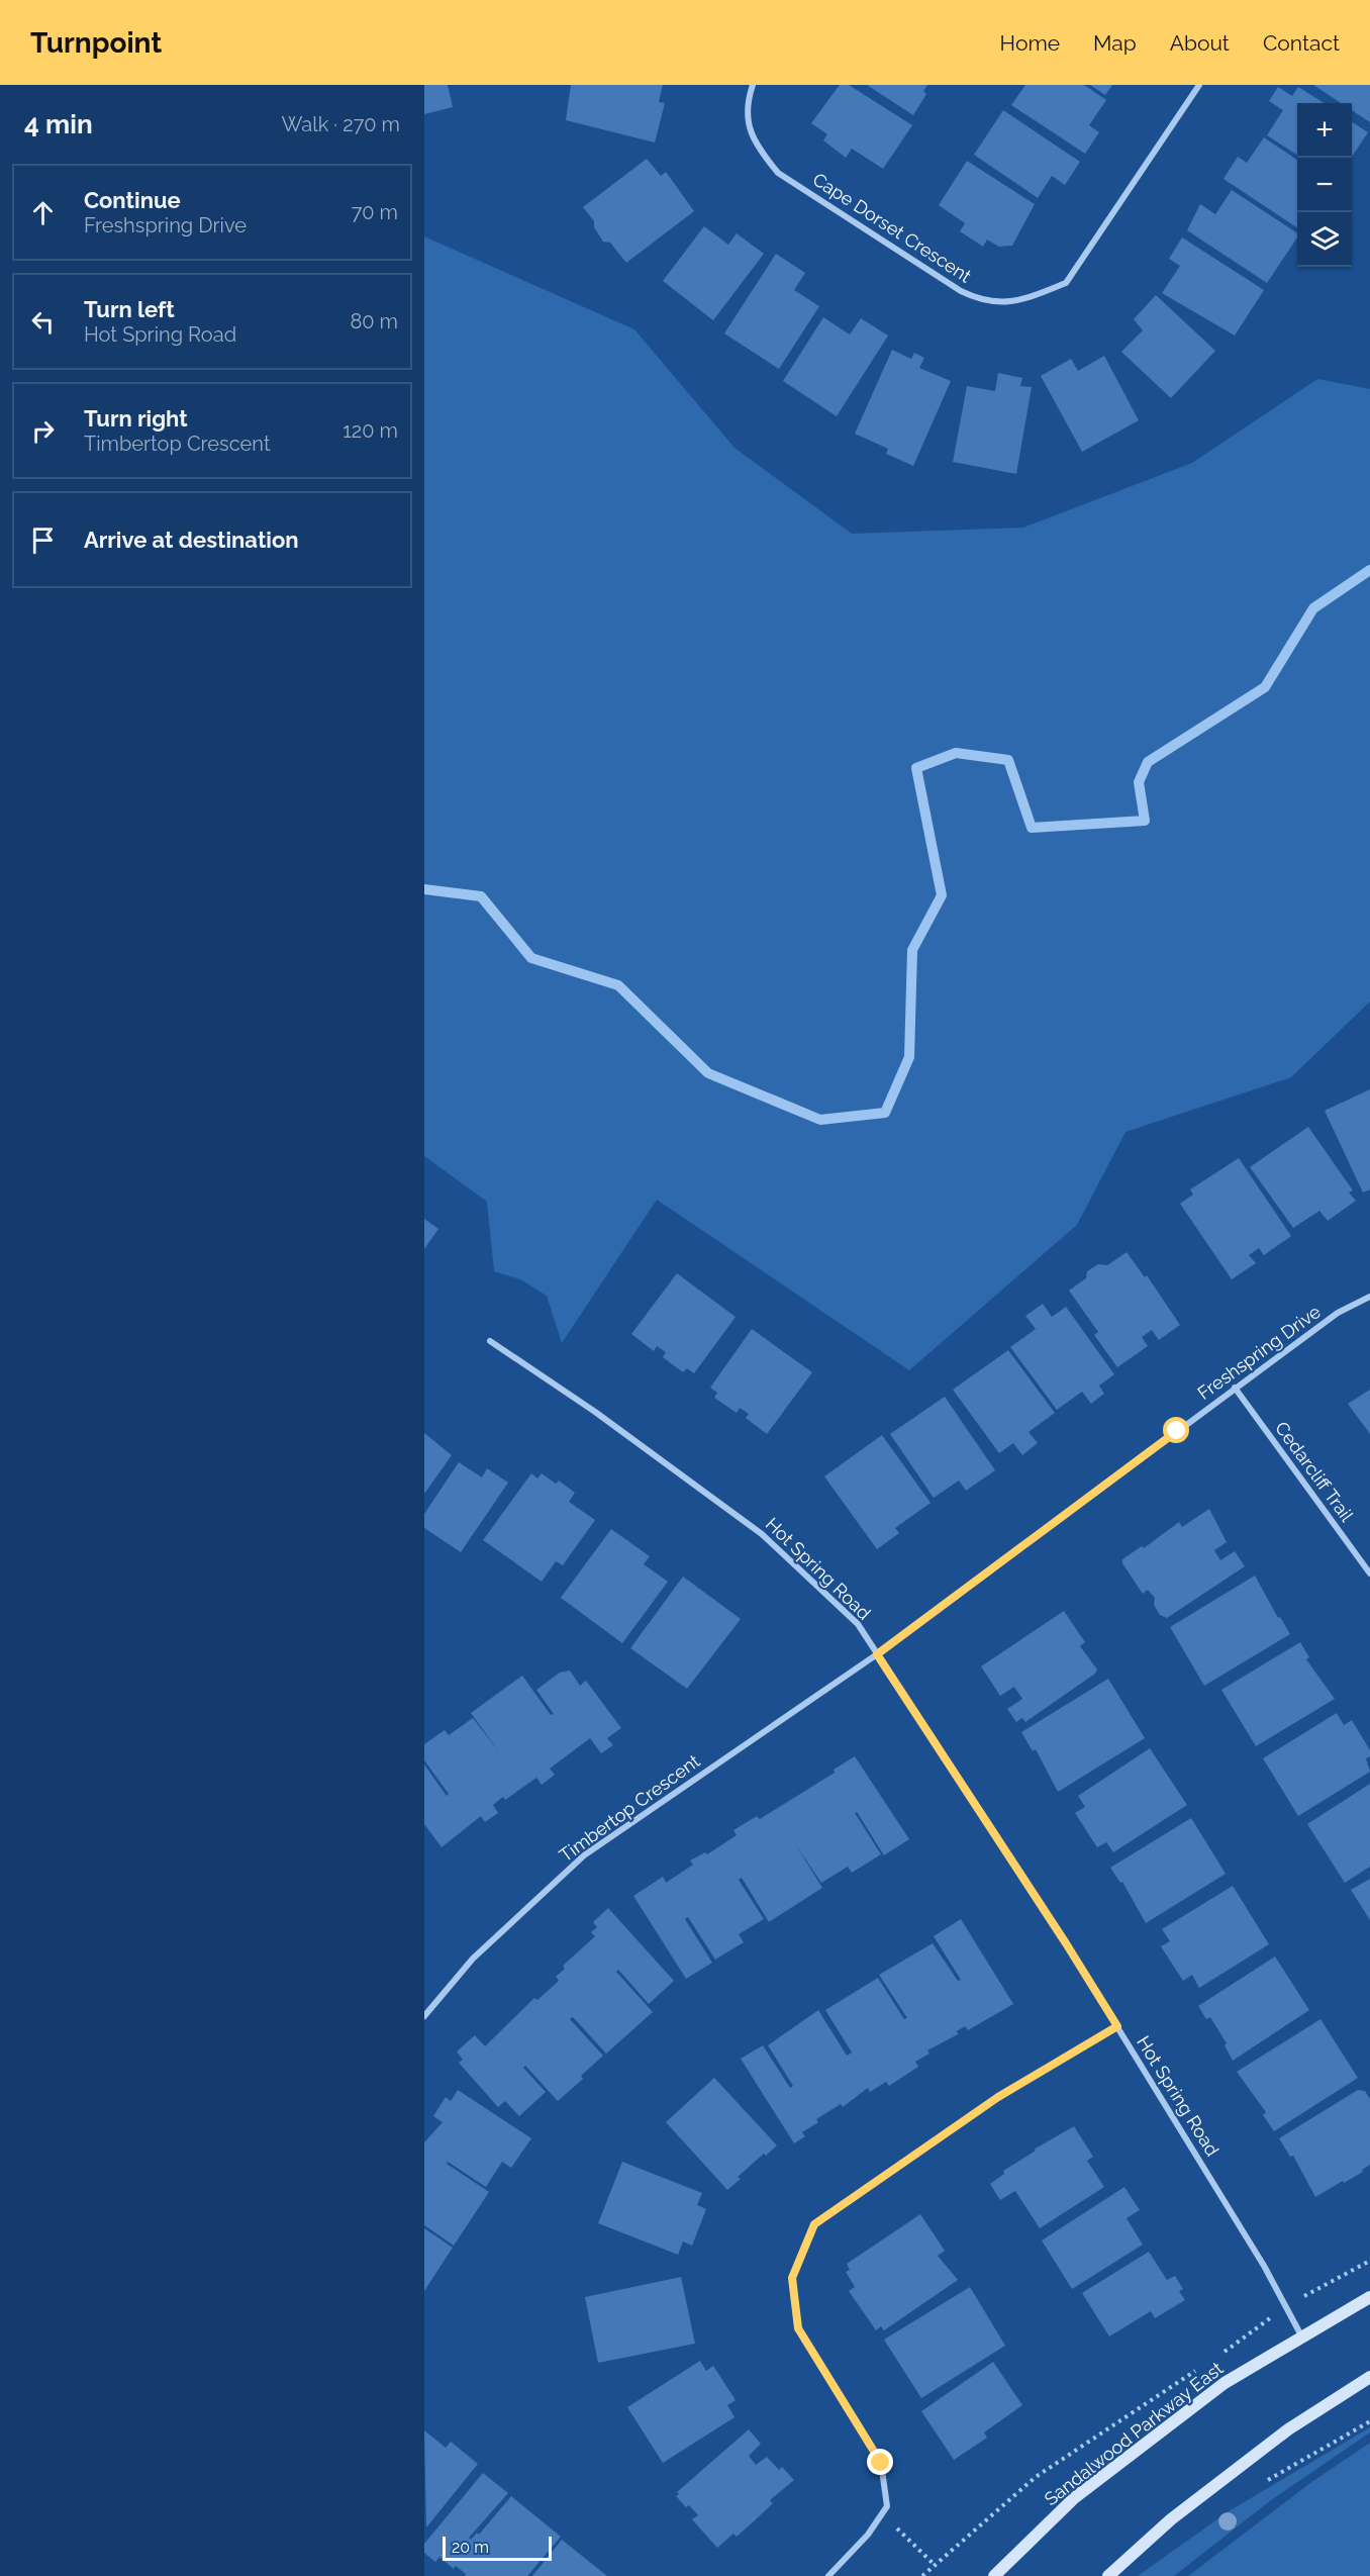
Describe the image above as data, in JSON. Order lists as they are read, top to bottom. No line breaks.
{"streets":{"main road":["Sandalwood Parkway East"],"street":["Cape Dorset Crescent","Freshspring Drive","Cedarcliff Trail","Hot Spring Road","Timbertop Crescent"]},"crossings":[["Freshspring Drive","Cedarcliff Trail"],["Freshspring Drive","Hot Spring Road"],["Freshspring Drive","Timbertop Crescent"],["Hot Spring Road","Timbertop Crescent"],["Hot Spring Road","Sandalwood Parkway East"]],"scale_bar":"20 m","page":{"header":"Turnpoint","nav":["Home","Map","About","Contact"],"heading":["4 min","Walk · 270 m"],"map_buttons":["+","−"],"list":[["Continue","Freshspring Drive","70 m"],["Turn left","Hot Spring Road","80 m"],["Turn right","Timbertop Crescent","120 m"],"Arrive at destination"],"scale":"20 m"}}
